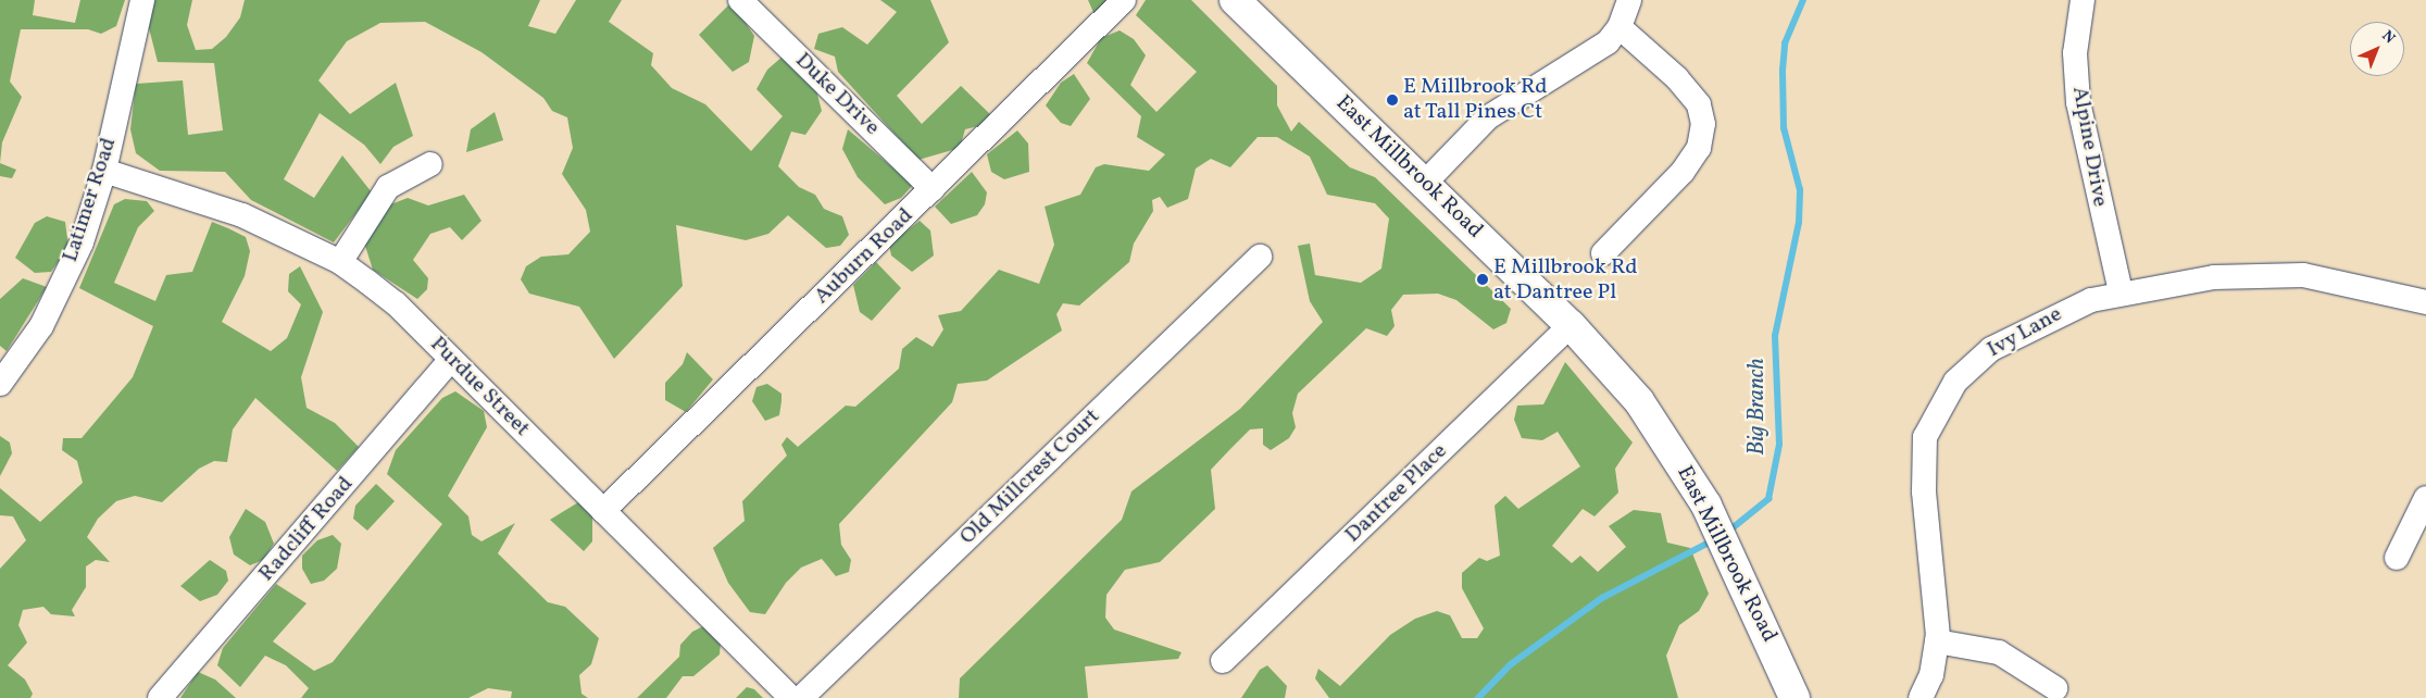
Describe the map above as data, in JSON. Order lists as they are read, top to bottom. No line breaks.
{"streets":{"main road":["East Millbrook Road"],"street":["Duke Drive","Alpine Drive","Latimer Road","Auburn Road","Ivy Lane","Purdue Street","Old Millcrest Court","Dantree Place","Radcliff Road"]},"crossings":[["Duke Drive","Auburn Road"],["Alpine Drive","Ivy Lane"],["East Millbrook Road","Dantree Place"],["Latimer Road","Purdue Street"],["Auburn Road","Purdue Street"],["Purdue Street","Radcliff Road"]],"water":["Big Branch"],"places":["E Millbrook Rd at Tall Pines Ct","E Millbrook Rd at Dantree Pl"],"north":"top right"}
